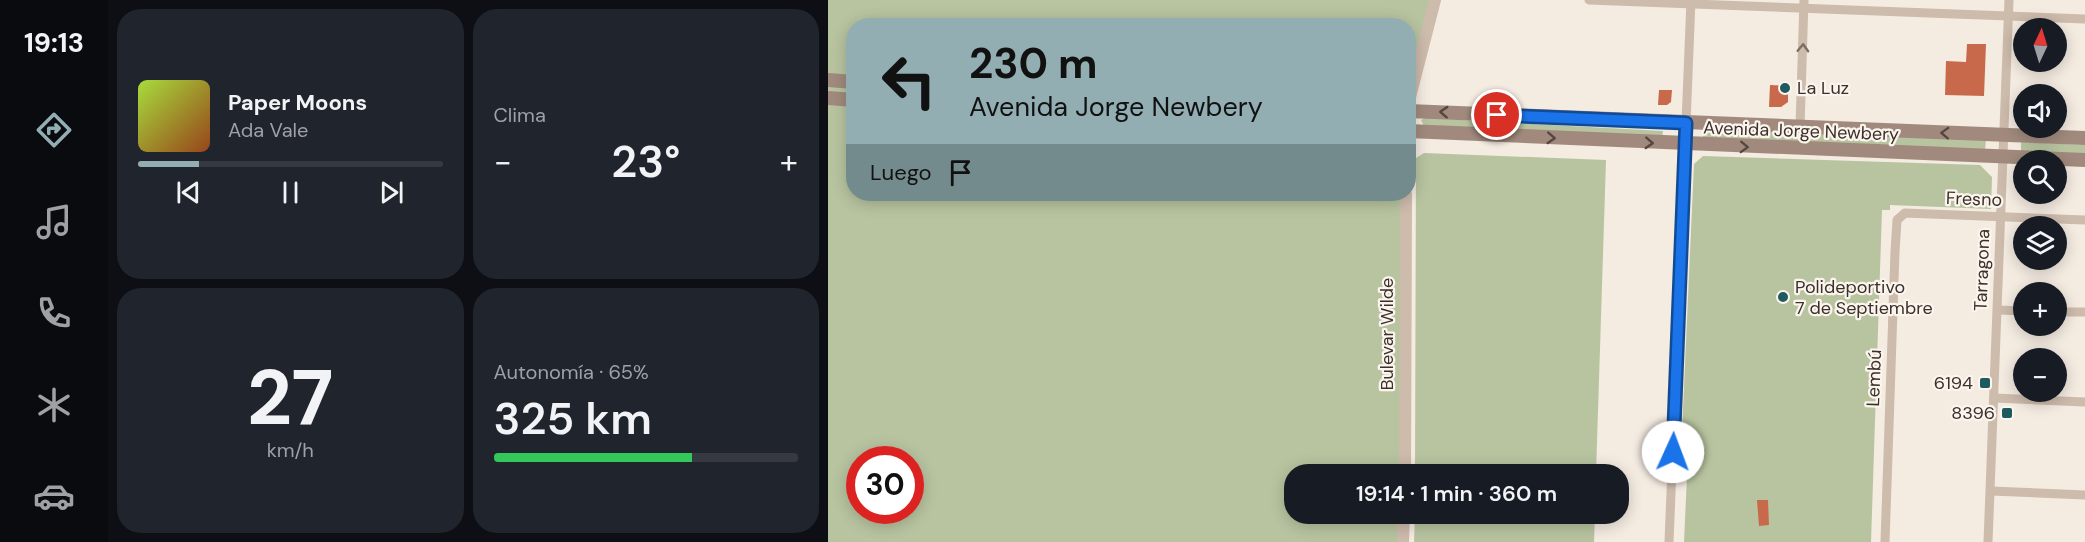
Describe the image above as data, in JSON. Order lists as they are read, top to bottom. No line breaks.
{"streets":{"main road":["Avenida Jorge Newbery"],"street":["Fresno","Tarragona","Bulevar Wilde","Lembú"]},"crossings":[["Avenida Jorge Newbery","Tarragona"],["Fresno","Tarragona"],["Fresno","Lembú"]],"places":{"other":["La Luz","Polideportivo 7 de Septiembre"],"transit":["6194","8396"]},"north":"top","page":{"tabs":"19:13","tile":["Clima",["27","km/h"],["Autonomía · 65%","325 km"]],"map_buttons":["+","−"],"turn":["230 m","Avenida Jorge Newbery"],"song":["Paper Moons","Ada Vale"],"heat":["−","23°","+"],"then":"Luego","limit":"30","trip":"19:14 · 1 min · 360 m"}}
